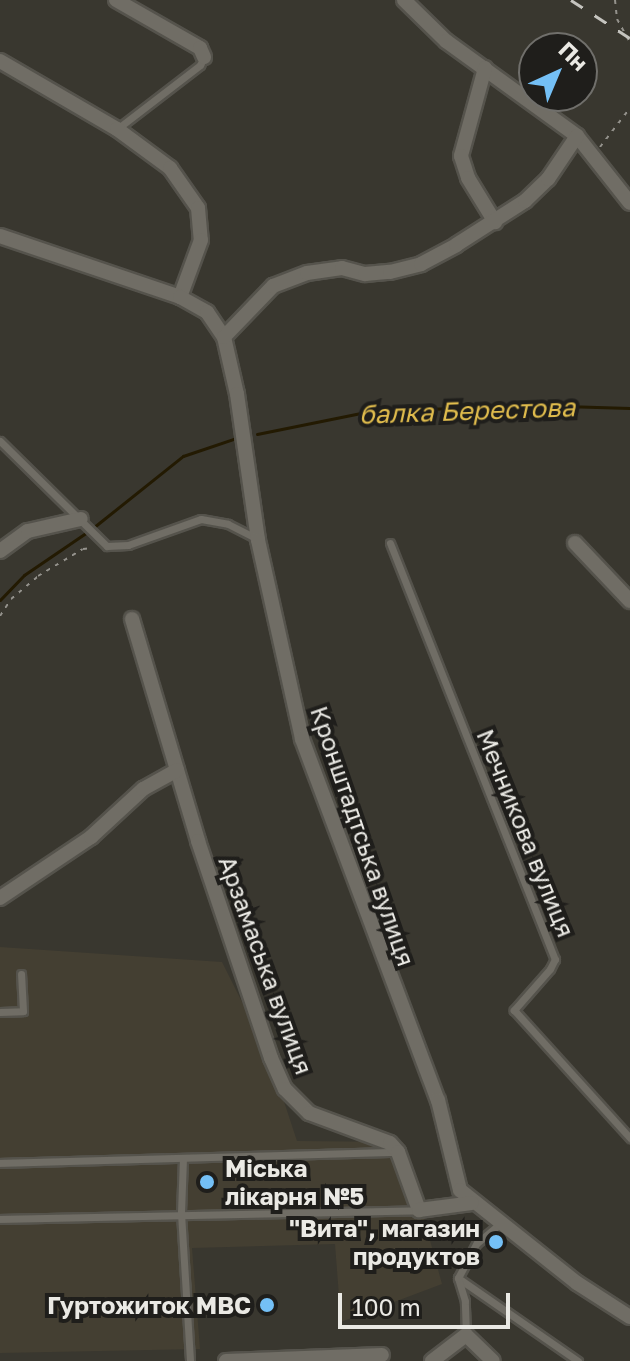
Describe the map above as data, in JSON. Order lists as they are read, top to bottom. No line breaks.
{"streets":{"street":["Кронштадтська вулиця","Арзамаська вулиця"],"lane":["Мечникова вулиця"]},"water":["балка Берестова"],"places":["Міська лікарня №5","\"Вита\", магазин продуктов","Гуртожиток МВС"],"scale_bar":"100 m","north":"top right"}
